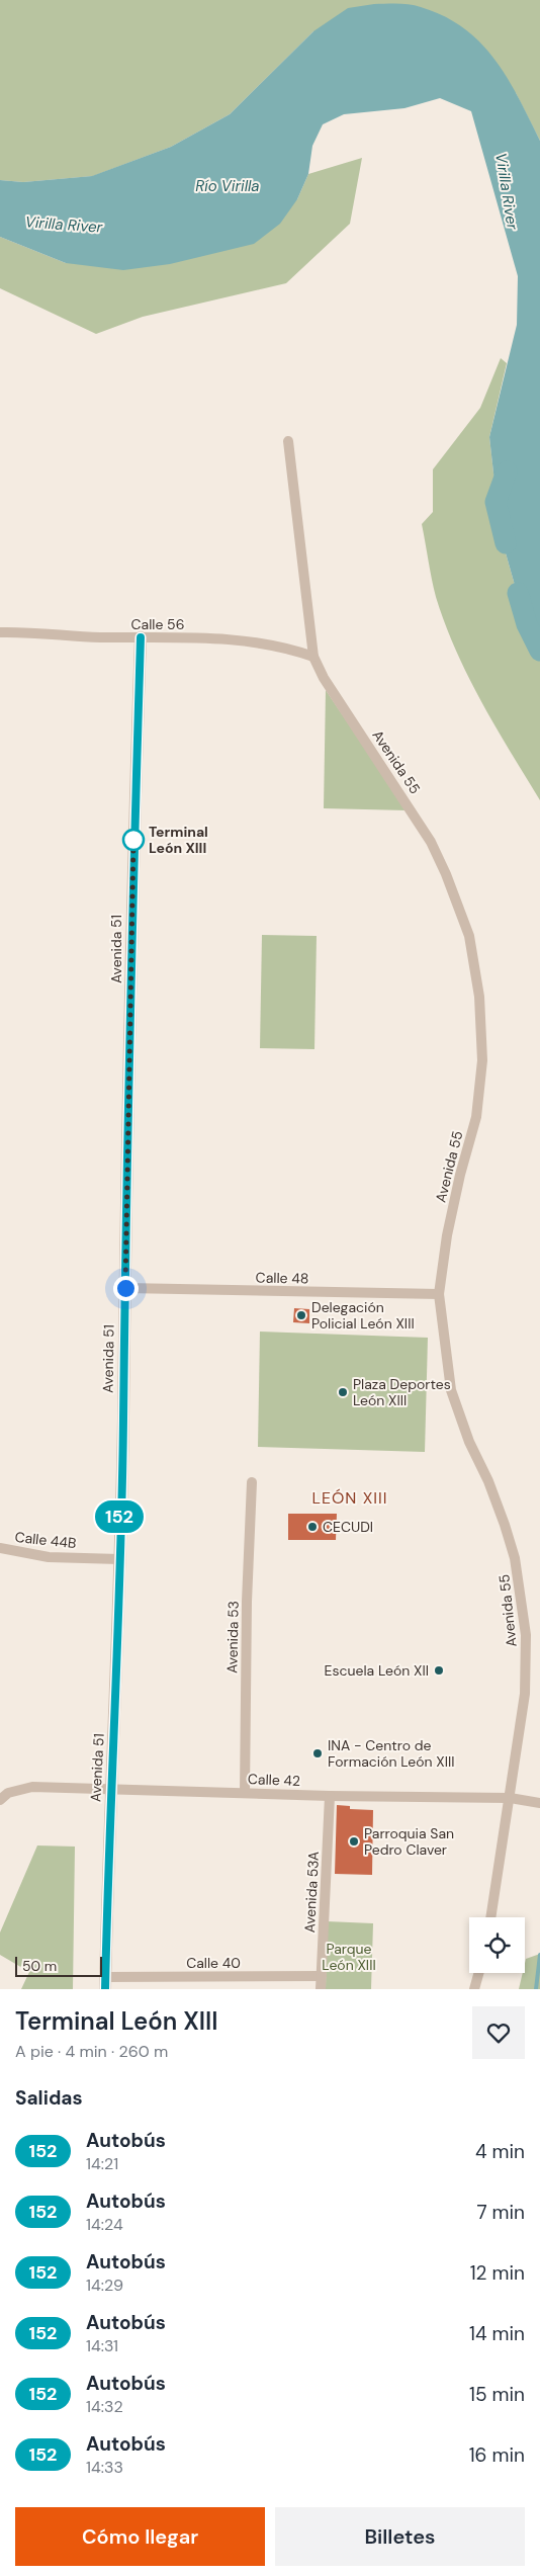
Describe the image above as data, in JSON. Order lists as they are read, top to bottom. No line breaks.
{"streets":{"street":["Calle 56","Avenida 55","Avenida 51","Calle 48","Calle 44B","Avenida 53","Calle 42","Avenida 53A","Calle 40"]},"crossings":[["Calle 56","Avenida 55"],["Calle 56","Avenida 51"],["Avenida 55","Calle 48"],["Avenida 55","Calle 42"],["Avenida 51","Calle 48"],["Avenida 51","Calle 44B"],["Avenida 51","Calle 42"],["Avenida 51","Calle 40"],["Avenida 53","Calle 42"],["Calle 42","Avenida 53A"],["Avenida 53A","Calle 40"]],"districts":["LEÓN XIII"],"water":["Río Virilla","Virilla River"],"parks":["Parque León XIII"],"places":["Terminal León XIII","Delegación Policial León XIII","Plaza Deportes León XIII","CECUDI","Escuela León XII","INA - Centro de Formación León XIII","Parroquia San Pedro Claver"],"lines":["bus line 152"],"scale_bar":"50 m","page":{"on_map":"152","scale":"50 m","heading":[["Terminal León XIII","A pie · 4 min · 260 m"],"Salidas"],"list":[{"mark":"152","name":"Autobús","note":"14:21","value":"4 min"},{"mark":"152","name":"Autobús","note":"14:24","value":"7 min"},{"mark":"152","name":"Autobús","note":"14:29","value":"12 min"},{"mark":"152","name":"Autobús","note":"14:31","value":"14 min"},{"mark":"152","name":"Autobús","note":"14:32","value":"15 min"},{"mark":"152","name":"Autobús","note":"14:33","value":"16 min"}],"buttons":["Cómo llegar","Billetes"]}}
